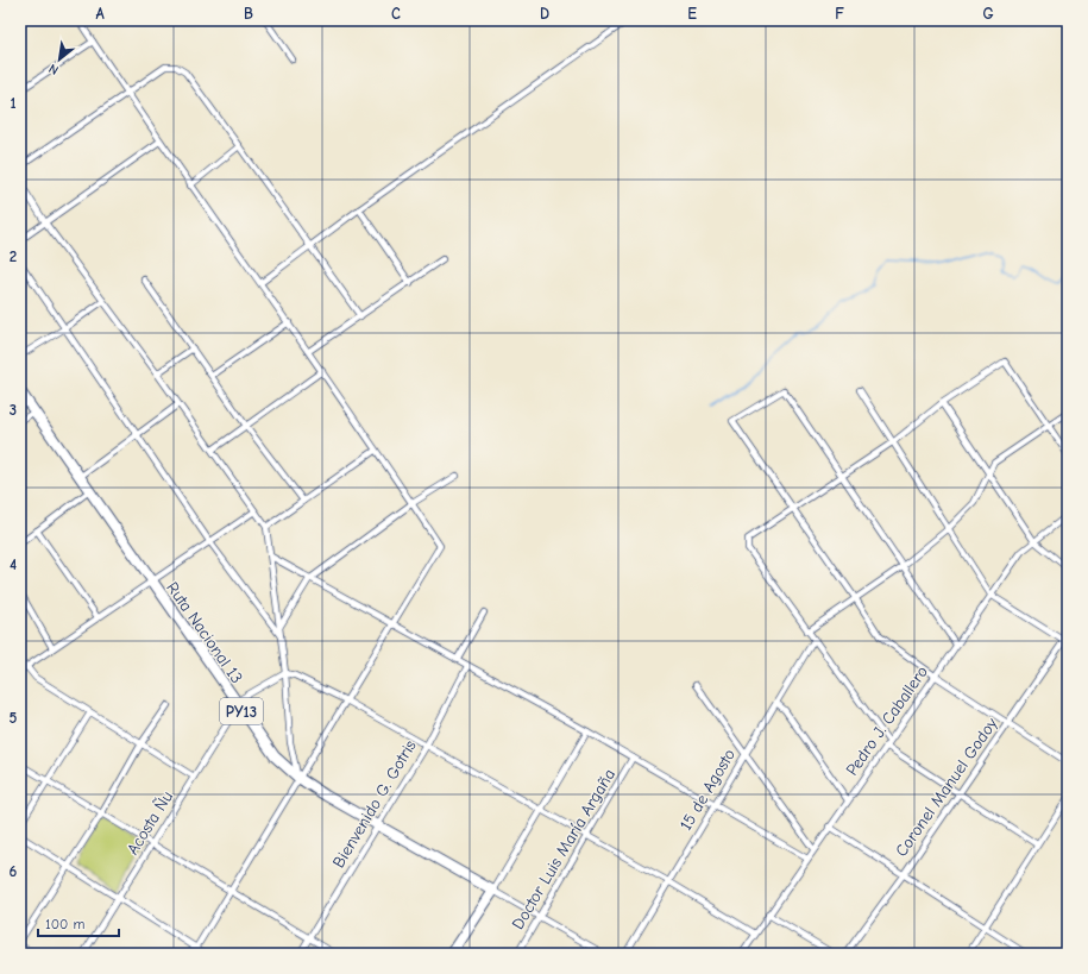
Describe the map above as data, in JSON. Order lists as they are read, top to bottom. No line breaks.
{"streets":{"highway":["Ruta Nacional 13","PY13"],"street":["Pedro J. Caballero","Coronel Manuel Godoy","15 de Agosto","Bienvenido G. Gotris","Acosta Ñu","Doctor Luis María Argaña"]},"crossings":[["Ruta Nacional 13","Bienvenido G. Gotris"],["Ruta Nacional 13","Acosta Ñu"]],"scale_bar":"100 m","north":"bottom left","grid":{"columns":["A","B","C","D","E","F","G"],"rows":["1","2","3","4","5","6"]}}
